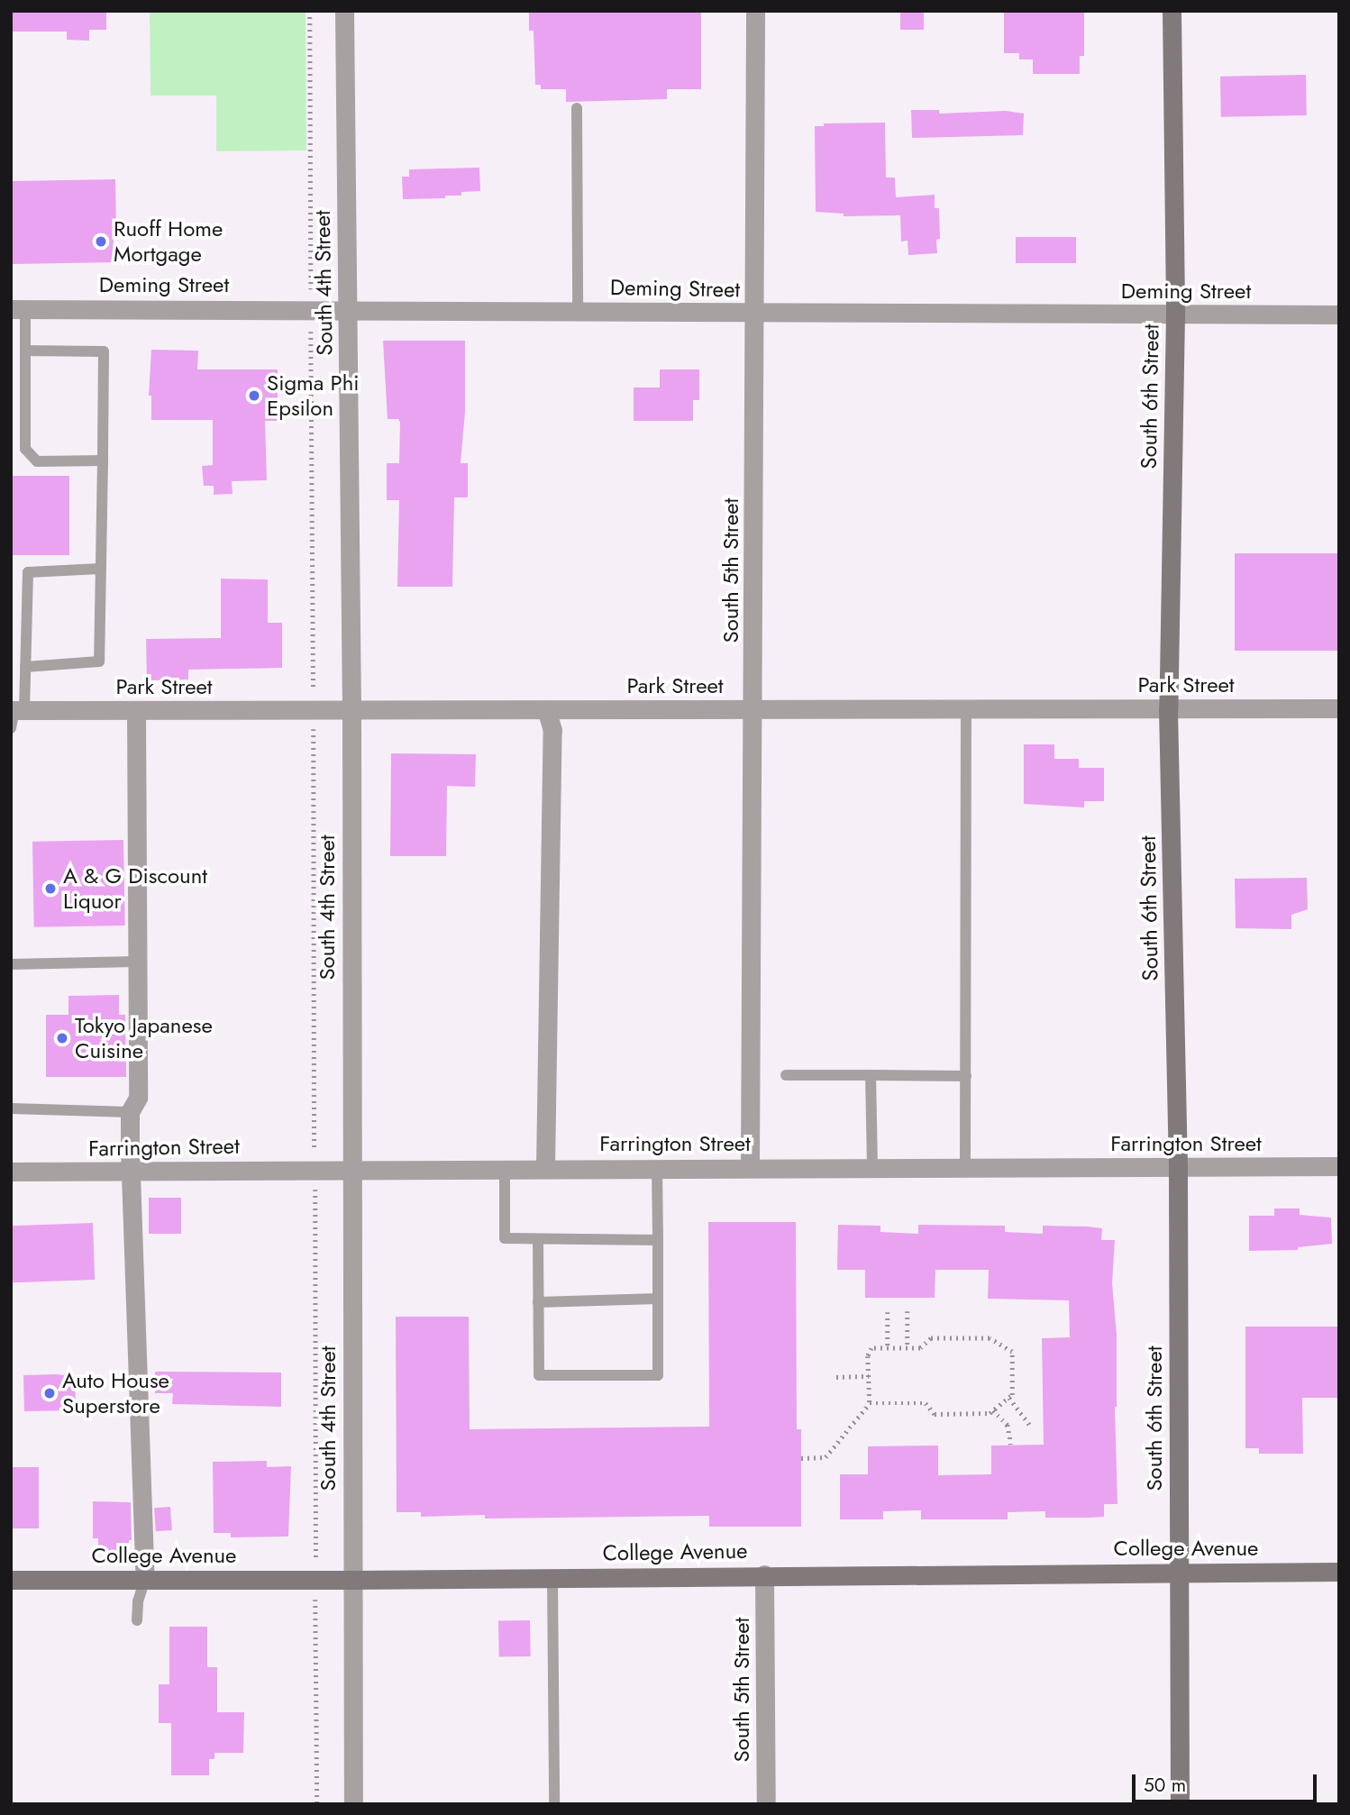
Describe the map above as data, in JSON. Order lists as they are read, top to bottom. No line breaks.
{"streets":{"street":["South 4th Street","Deming Street","South 6th Street","South 5th Street","Park Street","Farrington Street","College Avenue"]},"crossings":[["South 4th Street","Deming Street"],["South 4th Street","Park Street"],["South 4th Street","Farrington Street"],["South 4th Street","College Avenue"],["Deming Street","South 6th Street"],["Deming Street","South 5th Street"],["South 6th Street","Park Street"],["South 6th Street","Farrington Street"],["South 6th Street","College Avenue"],["South 5th Street","Park Street"],["South 5th Street","Farrington Street"],["South 5th Street","College Avenue"]],"places":["Ruoff Home Mortgage","Sigma Phi Epsilon","A & G Discount Liquor","Tokyo Japanese Cuisine","Auto House Superstore"],"scale_bar":"50 m"}
